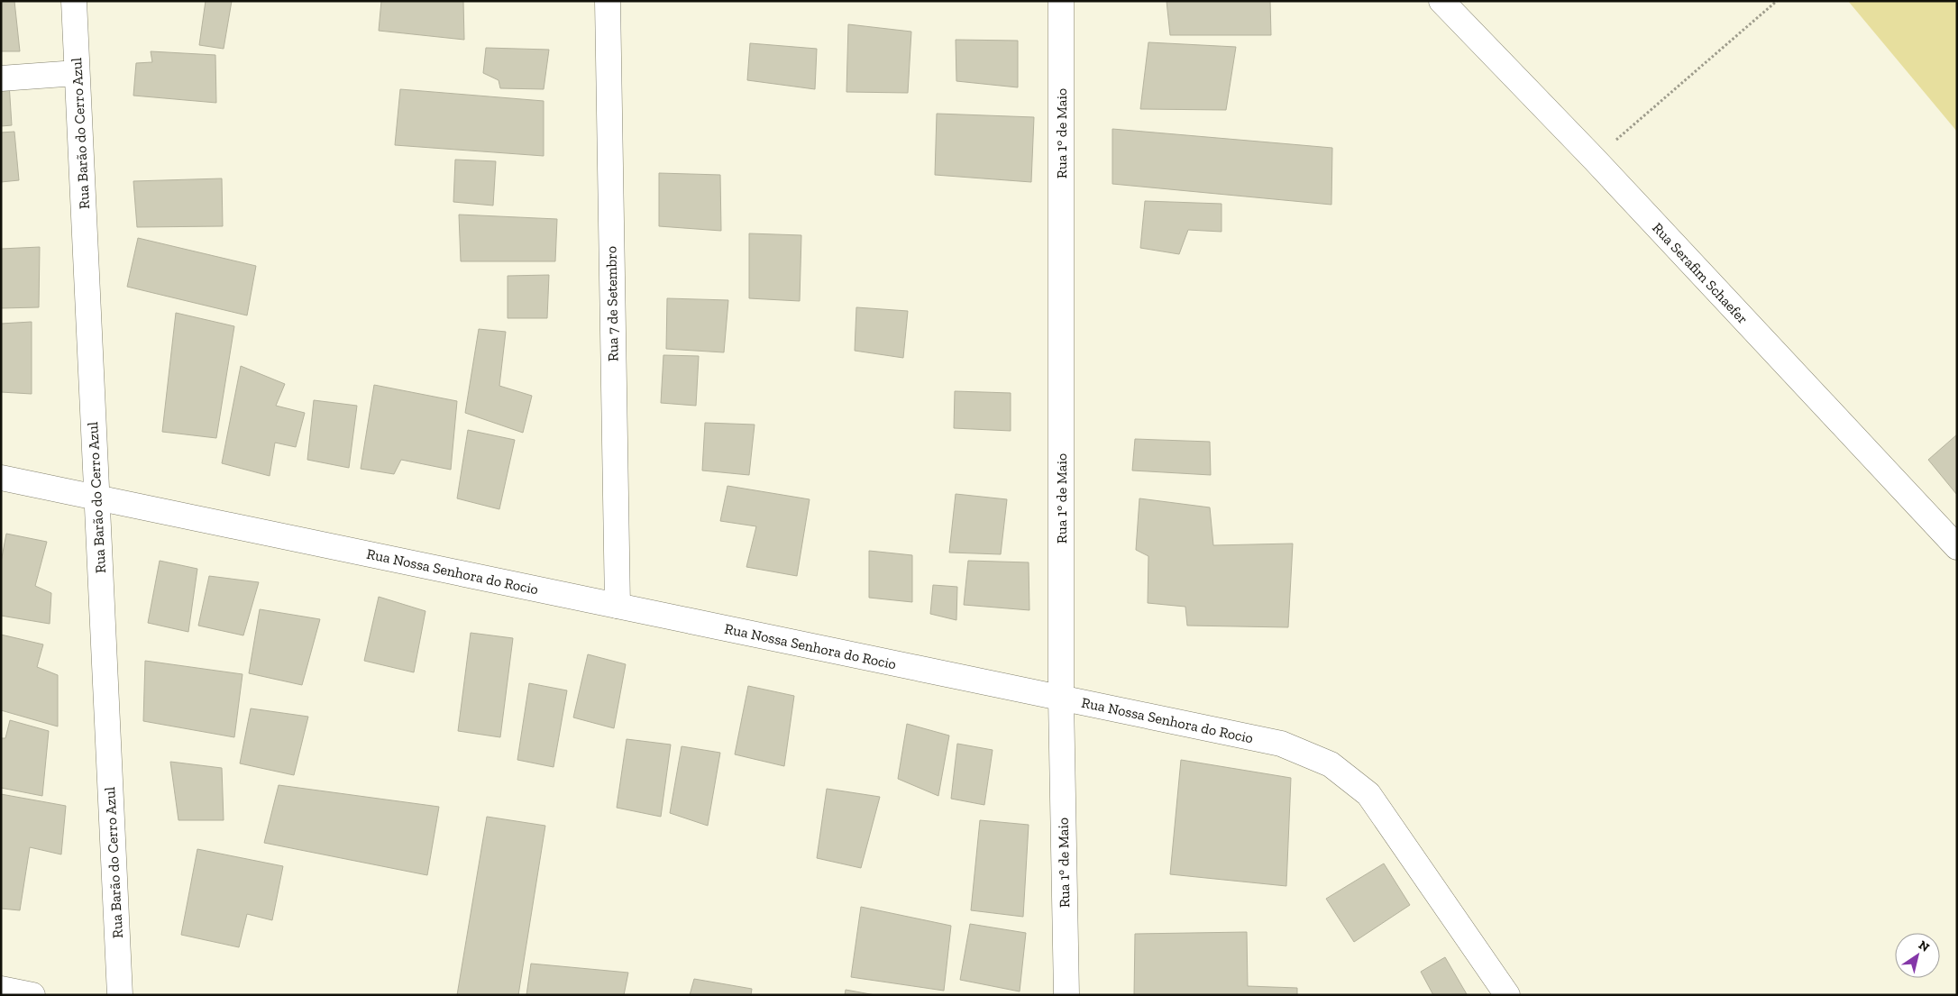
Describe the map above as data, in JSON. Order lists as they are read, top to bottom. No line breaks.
{"streets":{"street":["Rua Barão do Cerro Azul","Rua 1° de Maio","Rua Serafim Schaefer","Rua 7 de Setembro","Rua Nossa Senhora do Rocio"]},"crossings":[["Rua Barão do Cerro Azul","Rua Nossa Senhora do Rocio"],["Rua 1° de Maio","Rua Nossa Senhora do Rocio"],["Rua 7 de Setembro","Rua Nossa Senhora do Rocio"]],"north":"top right"}
